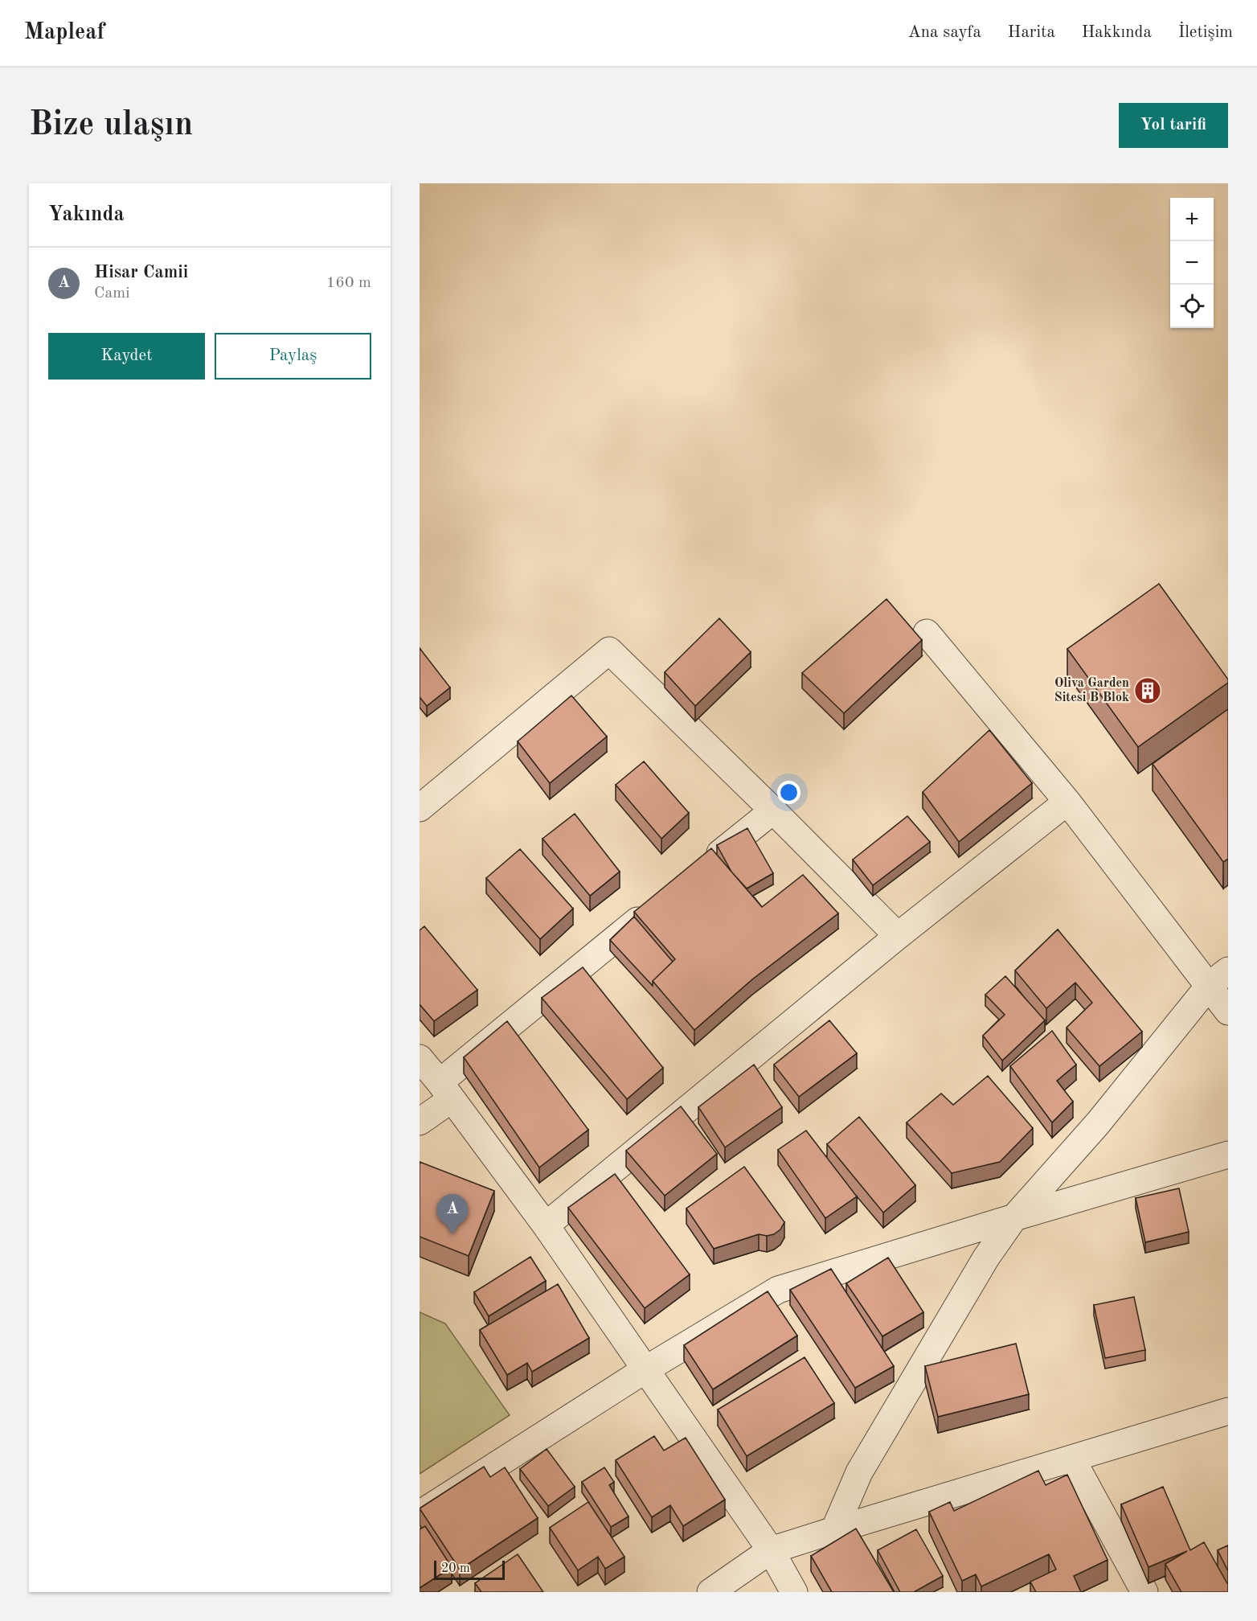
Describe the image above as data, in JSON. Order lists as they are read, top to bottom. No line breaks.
{"places":{"building":["Oliva Garden Sitesi B Blok"]},"scale_bar":"20 m","page":{"header":"Mapleaf","nav":["Ana sayfa","Harita","Hakkında","İletişim"],"buttons":["Yol tarifi",["Kaydet","Paylaş"]],"title":"Bize ulaşın","heading":"Yakında","map_buttons":["+","−"],"list":[{"mark":"A","name":"Hisar Camii","note":"Cami","value":"160 m"}],"pins":"A","scale":"20 m"}}
